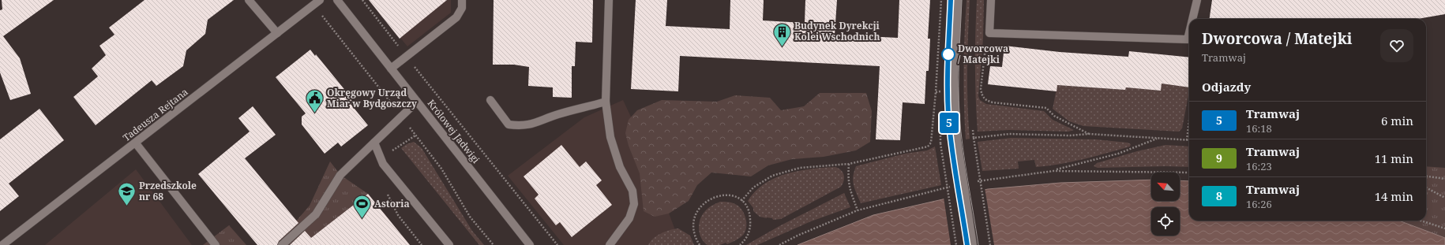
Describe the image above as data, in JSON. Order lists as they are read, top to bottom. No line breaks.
{"streets":{"street":["Tadeusza Rejtana","Królowej Jadwigi"]},"places":{"building":["Budynek Dyrekcji Kolei Wschodnich"],"other":["Dworcowa / Matejki"],"public building":["Okręgowy Urząd Miar w Bydgoszczy"],"school or university":["Przedszkole nr 68"],"sports":["Astoria"]},"lines":["tram line 5"],"north":"top left","page":{"on_map":"5","heading":[["Dworcowa / Matejki","Tramwaj"],"Odjazdy"],"list":[{"mark":"5","name":"Tramwaj","note":"16:18","value":"6 min"},{"mark":"9","name":"Tramwaj","note":"16:23","value":"11 min"},{"mark":"8","name":"Tramwaj","note":"16:26","value":"14 min"}]}}
